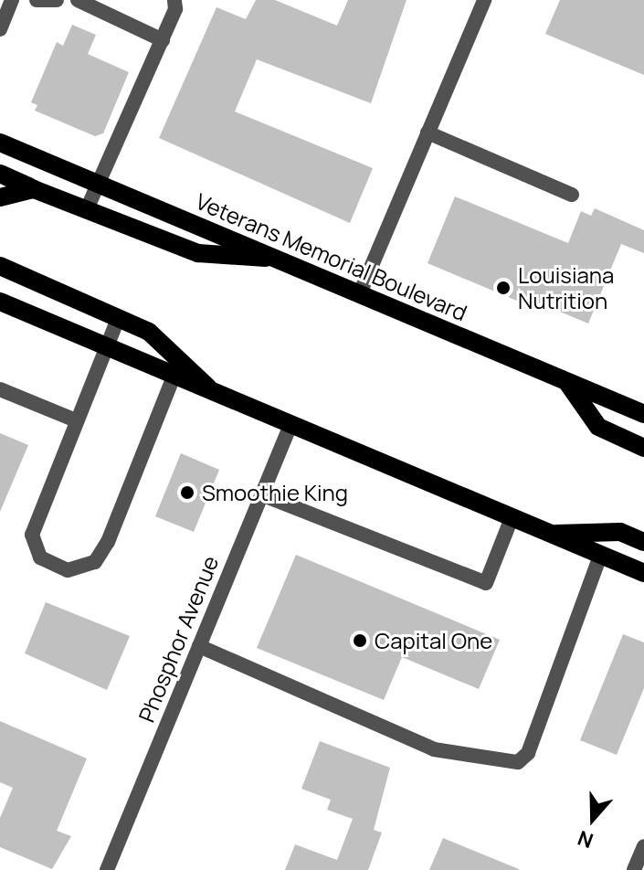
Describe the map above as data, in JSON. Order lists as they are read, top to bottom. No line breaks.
{"streets":{"main road":["Veterans Memorial Boulevard"],"street":["Phosphor Avenue"]},"places":["Louisiana Nutrition","Smoothie King","Capital One"],"north":"bottom"}
